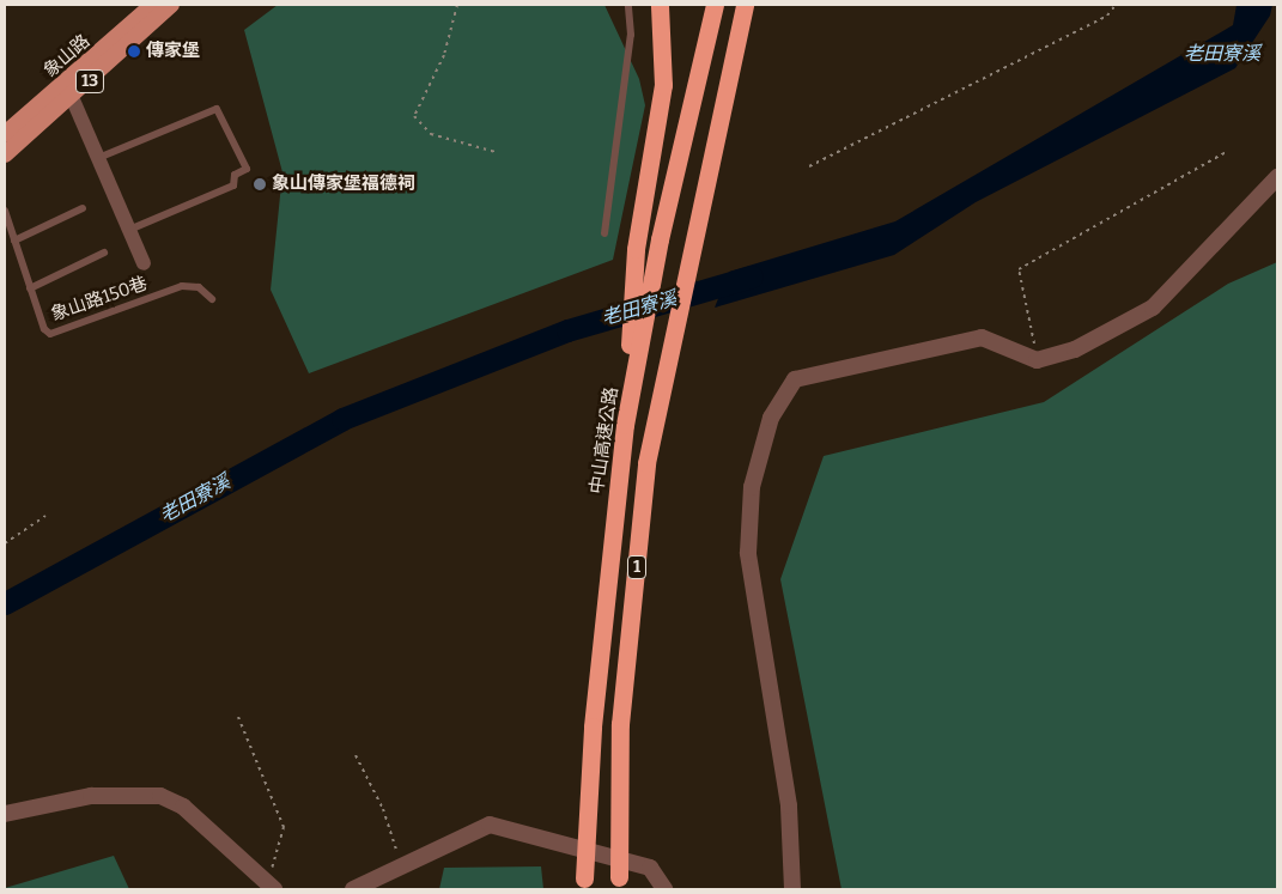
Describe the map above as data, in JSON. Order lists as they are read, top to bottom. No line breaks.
{"streets":{"highway":["中山高速公路","1"],"main road":["象山路","13"],"lane":["象山路150巷"]},"water":["老田寮溪"],"places":["傳家堡","象山傳家堡福德祠"]}
